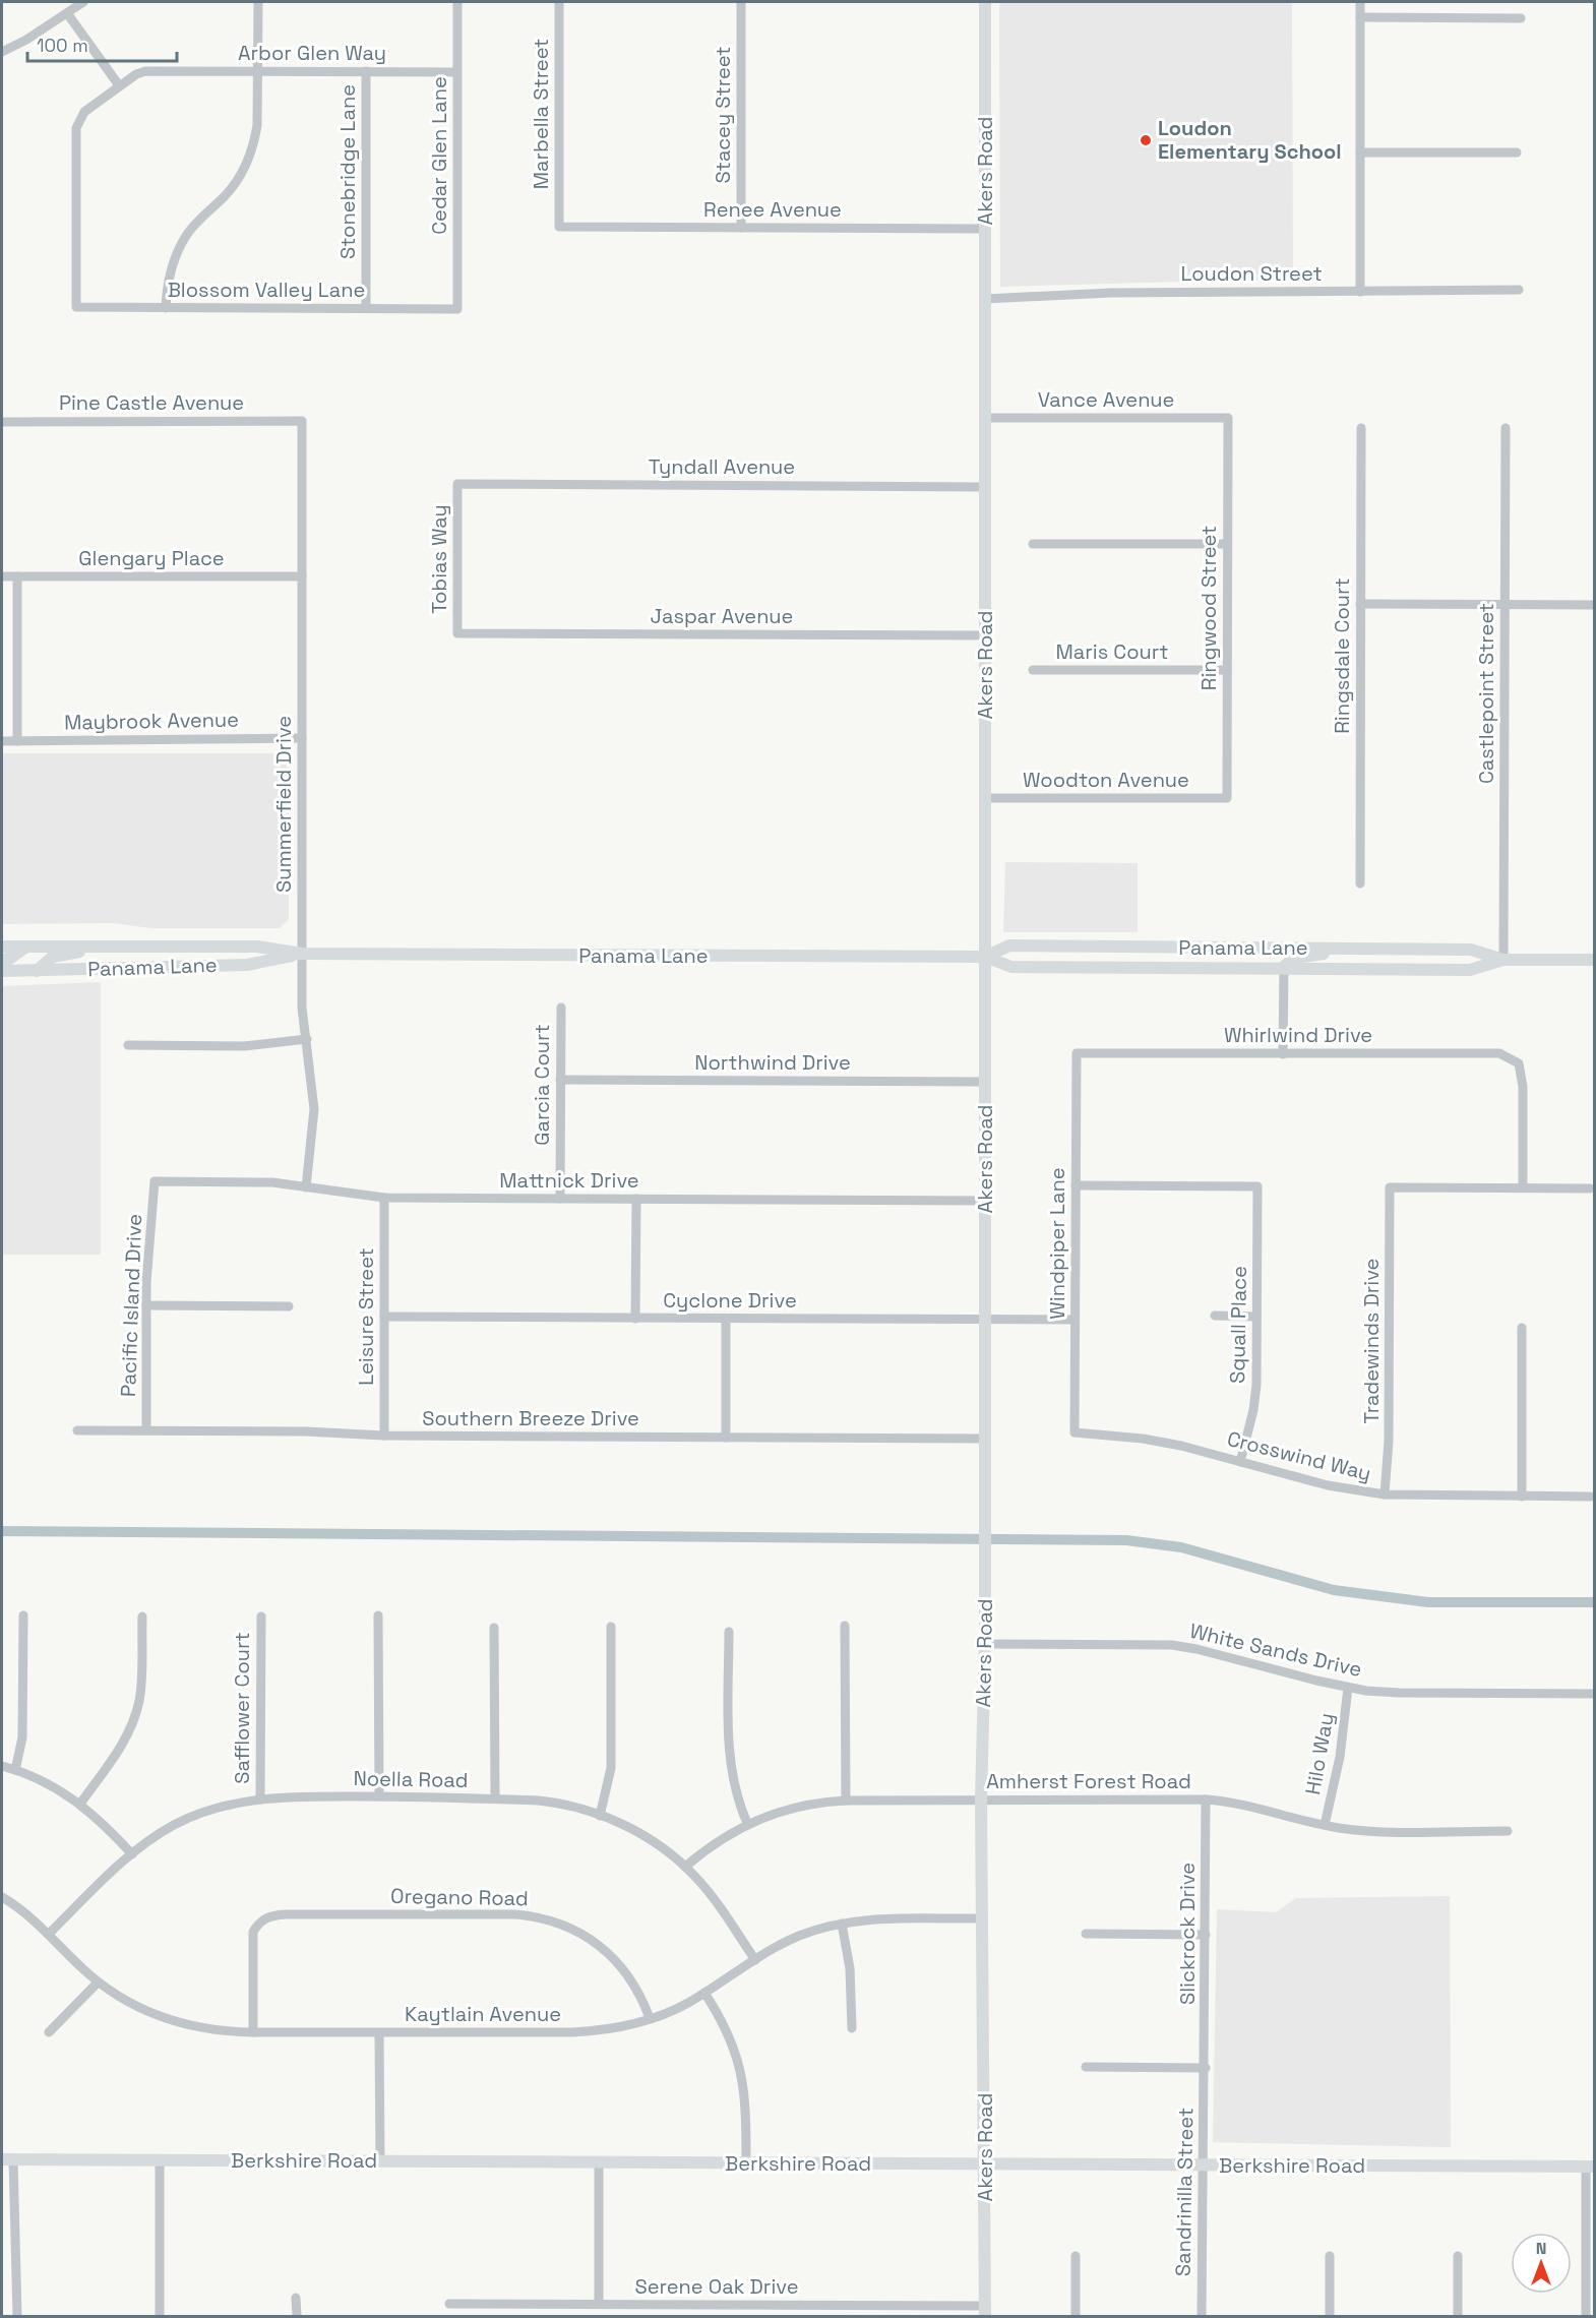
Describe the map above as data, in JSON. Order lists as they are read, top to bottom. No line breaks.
{"streets":{"street":["Arbor Glen Way","Marbella Street","Stacey Street","Cedar Glen Lane","Akers Road","Stonebridge Lane","Renee Avenue","Loudon Street","Blossom Valley Lane","Vance Avenue","Pine Castle Avenue","Tyndall Avenue","Glengary Place","Tobias Way","Ringwood Street","Jaspar Avenue","Maris Court","Ringsdale Court","Castlepoint Street","Maybrook Avenue","Woodton Avenue","Summerfield Drive","Panama Lane","Whirlwind Drive","Northwind Drive","Garcia Court","Mattnick Drive","Windpiper Lane","Cyclone Drive","Pacific Island Drive","Leisure Street","Squall Place","Tradewinds Drive","Southern Breeze Drive","Crosswind Way","White Sands Drive","Safflower Court","Hilo Way","Noella Road","Amherst Forest Road","Oregano Road","Slickrock Drive","Kaytlain Avenue","Berkshire Road","Sandrinilla Street","Serene Oak Drive"]},"crossings":[["Arbor Glen Way","Cedar Glen Lane"],["Arbor Glen Way","Stonebridge Lane"],["Arbor Glen Way","Blossom Valley Lane"],["Marbella Street","Renee Avenue"],["Stacey Street","Renee Avenue"],["Cedar Glen Lane","Blossom Valley Lane"],["Akers Road","Renee Avenue"],["Akers Road","Loudon Street"],["Akers Road","Vance Avenue"],["Akers Road","Tyndall Avenue"],["Akers Road","Jaspar Avenue"],["Akers Road","Woodton Avenue"],["Akers Road","Panama Lane"],["Akers Road","Northwind Drive"],["Akers Road","Mattnick Drive"],["Akers Road","Cyclone Drive"],["Akers Road","Southern Breeze Drive"],["Akers Road","White Sands Drive"],["Akers Road","Amherst Forest Road"],["Akers Road","Kaytlain Avenue"],["Akers Road","Berkshire Road"],["Akers Road","Serene Oak Drive"],["Stonebridge Lane","Blossom Valley Lane"],["Vance Avenue","Ringwood Street"],["Pine Castle Avenue","Summerfield Drive"],["Tyndall Avenue","Tobias Way"],["Glengary Place","Summerfield Drive"],["Tobias Way","Jaspar Avenue"],["Ringwood Street","Maris Court"],["Ringwood Street","Woodton Avenue"],["Castlepoint Street","Panama Lane"],["Maybrook Avenue","Summerfield Drive"],["Summerfield Drive","Panama Lane"],["Summerfield Drive","Mattnick Drive"],["Whirlwind Drive","Windpiper Lane"],["Whirlwind Drive","Tradewinds Drive"],["Northwind Drive","Garcia Court"],["Garcia Court","Mattnick Drive"],["Mattnick Drive","Pacific Island Drive"],["Mattnick Drive","Leisure Street"],["Windpiper Lane","Cyclone Drive"],["Windpiper Lane","Squall Place"],["Windpiper Lane","Crosswind Way"],["Cyclone Drive","Leisure Street"],["Pacific Island Drive","Southern Breeze Drive"],["Leisure Street","Southern Breeze Drive"],["Squall Place","Crosswind Way"],["Tradewinds Drive","Crosswind Way"],["White Sands Drive","Hilo Way"],["Safflower Court","Noella Road"],["Hilo Way","Amherst Forest Road"],["Noella Road","Amherst Forest Road"],["Noella Road","Kaytlain Avenue"],["Amherst Forest Road","Slickrock Drive"],["Oregano Road","Kaytlain Avenue"],["Slickrock Drive","Sandrinilla Street"],["Berkshire Road","Sandrinilla Street"]],"places":["Loudon Elementary School"],"scale_bar":"100 m","north":"top"}
